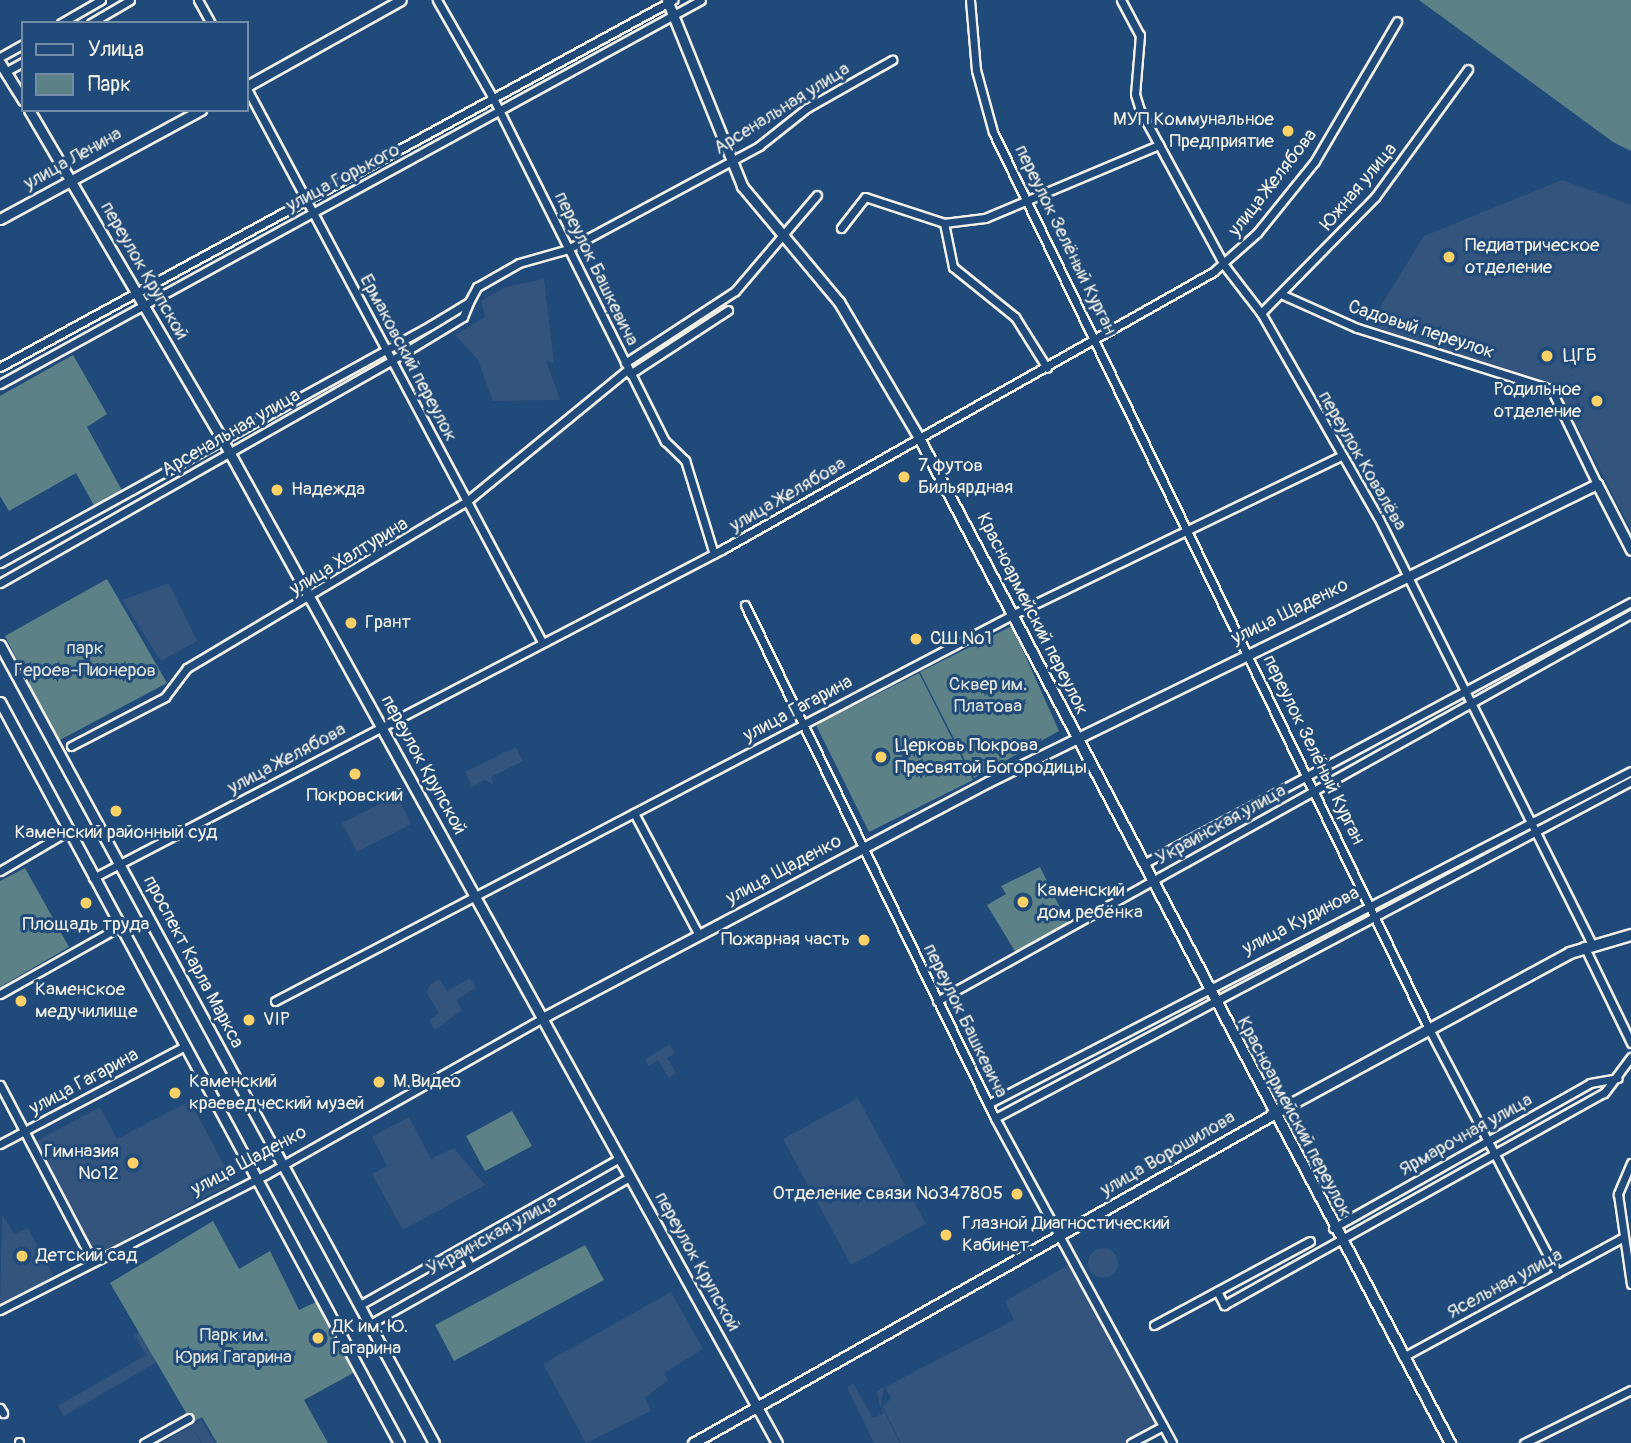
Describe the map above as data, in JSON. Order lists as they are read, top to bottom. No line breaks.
{"streets":{"main road":["улица Ворошилова"],"street":["Арсенальная улица","улица Ленина","улица Горького","улица Желябова","Южная улица","переулок Зелёный Курган","переулок Башкевича","переулок Крупской","Садовый переулок","Ермаковский переулок","переулок Ковалёва","улица Халтурина","улица Щаденко","Красноармейский переулок","улица Гагарина","Украинская улица","улица Кудинова","проспект Карла Маркса","Ярмарочная улица","Ясельная улица"]},"crossings":[["Арсенальная улица","переулок Башкевича"],["Арсенальная улица","переулок Крупской"],["Арсенальная улица","Ермаковский переулок"],["Арсенальная улица","Красноармейский переулок"],["улица Ленина","переулок Крупской"],["улица Горького","переулок Башкевича"],["улица Горького","переулок Крупской"],["улица Горького","Ермаковский переулок"],["улица Горького","Красноармейский переулок"],["улица Желябова","переулок Зелёный Курган"],["улица Желябова","переулок Башкевича"],["улица Желябова","переулок Крупской"],["улица Желябова","Ермаковский переулок"],["улица Желябова","переулок Ковалёва"],["улица Желябова","Красноармейский переулок"],["улица Желябова","проспект Карла Маркса"],["Южная улица","Садовый переулок"],["Южная улица","переулок Ковалёва"],["переулок Зелёный Курган","улица Щаденко"],["переулок Зелёный Курган","улица Гагарина"],["переулок Зелёный Курган","Украинская улица"],["переулок Зелёный Курган","улица Кудинова"],["переулок Зелёный Курган","Ярмарочная улица"],["переулок Зелёный Курган","улица Ворошилова"],["переулок Зелёный Курган","Ясельная улица"],["переулок Башкевича","улица Халтурина"],["переулок Башкевича","улица Щаденко"],["переулок Башкевича","улица Гагарина"],["переулок Башкевича","Украинская улица"],["переулок Башкевича","улица Кудинова"],["переулок Башкевича","улица Ворошилова"],["переулок Крупской","улица Халтурина"],["переулок Крупской","улица Щаденко"],["переулок Крупской","улица Гагарина"],["переулок Крупской","Украинская улица"],["переулок Крупской","улица Ворошилова"],["Садовый переулок","улица Щаденко"],["Ермаковский переулок","улица Халтурина"],["переулок Ковалёва","улица Щаденко"],["переулок Ковалёва","улица Гагарина"],["переулок Ковалёва","Украинская улица"],["переулок Ковалёва","улица Кудинова"],["переулок Ковалёва","улица Ворошилова"],["улица Халтурина","Красноармейский переулок"],["улица Щаденко","Красноармейский переулок"],["улица Щаденко","проспект Карла Маркса"],["Красноармейский переулок","улица Гагарина"],["Красноармейский переулок","Украинская улица"],["Красноармейский переулок","улица Кудинова"],["Красноармейский переулок","Ярмарочная улица"],["Красноармейский переулок","улица Ворошилова"],["Красноармейский переулок","Ясельная улица"],["Украинская улица","проспект Карла Маркса"]],"parks":["парк Героев-Пионеров","Сквер им. Платова","Парк им. Юрия Гагарина"],"places":["МУП Коммунальное Предприятие","Педиатрическое отделение","ЦГБ","Родильное отделение","7 футов Бильярдная","Надежда","Грант","СШ №1","Церковь Покрова Пресвятой Богородицы","Покровский","Каменский районный суд","Каменский дом ребёнка","Площадь труда","Пожарная часть","Каменское медучилище","VIP","М.Видео","Каменский краеведческий музей","Гимназия №12","Отделение связи №347805","Глазной Диагностический Кабинет.","Детский сад","ДК им. Ю. Гагарина"],"legend":["Улица","Парк"]}
